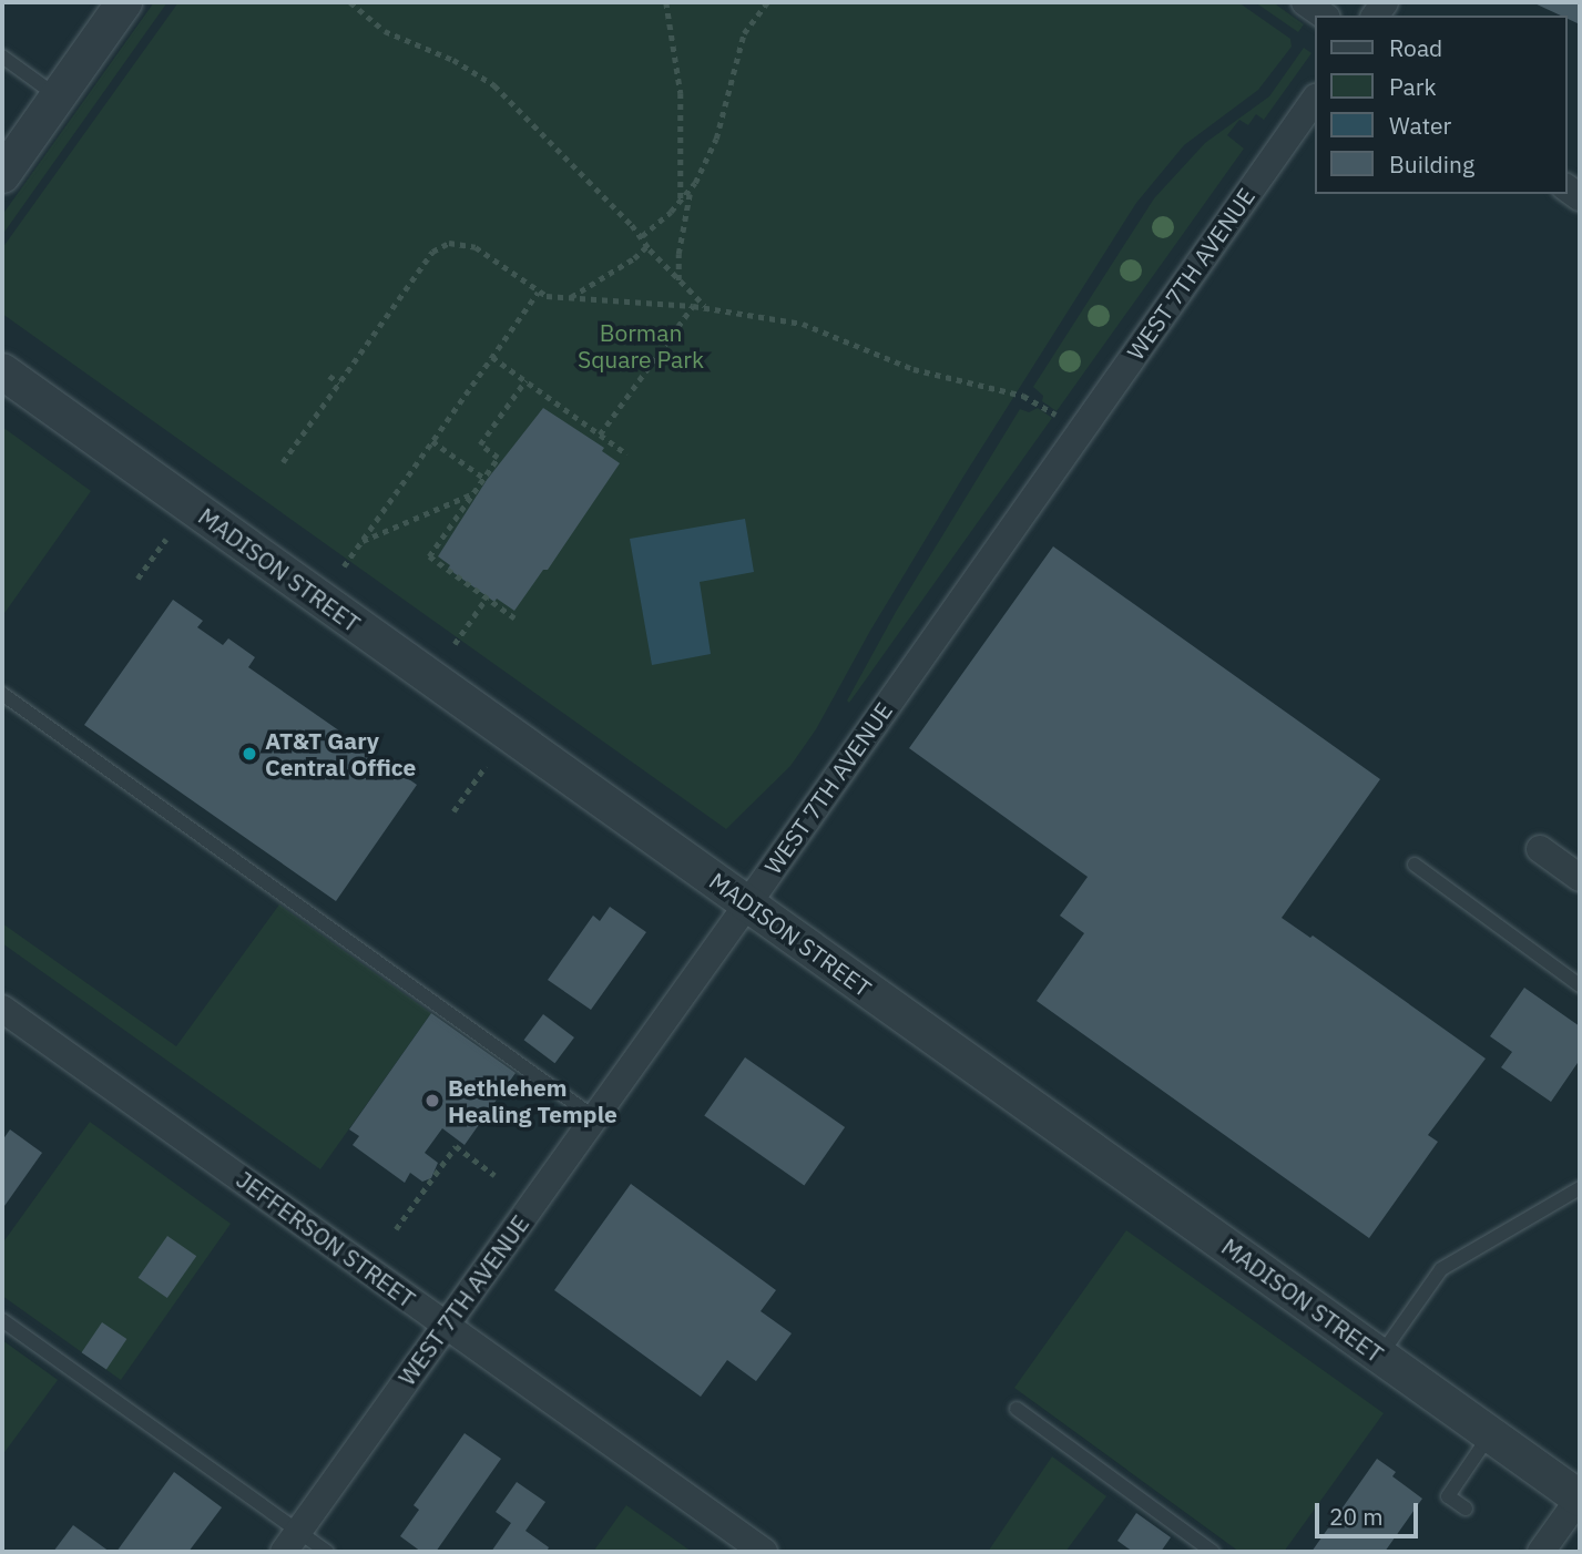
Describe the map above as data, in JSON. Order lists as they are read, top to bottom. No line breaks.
{"streets":{"street":["WEST 7TH AVENUE","MADISON STREET","JEFFERSON STREET"]},"crossings":[["WEST 7TH AVENUE","MADISON STREET"],["WEST 7TH AVENUE","JEFFERSON STREET"]],"parks":["Borman Square Park"],"places":["AT&T Gary Central Office","Bethlehem Healing Temple"],"legend":["Road","Park","Water","Building"],"scale_bar":"20 m"}
